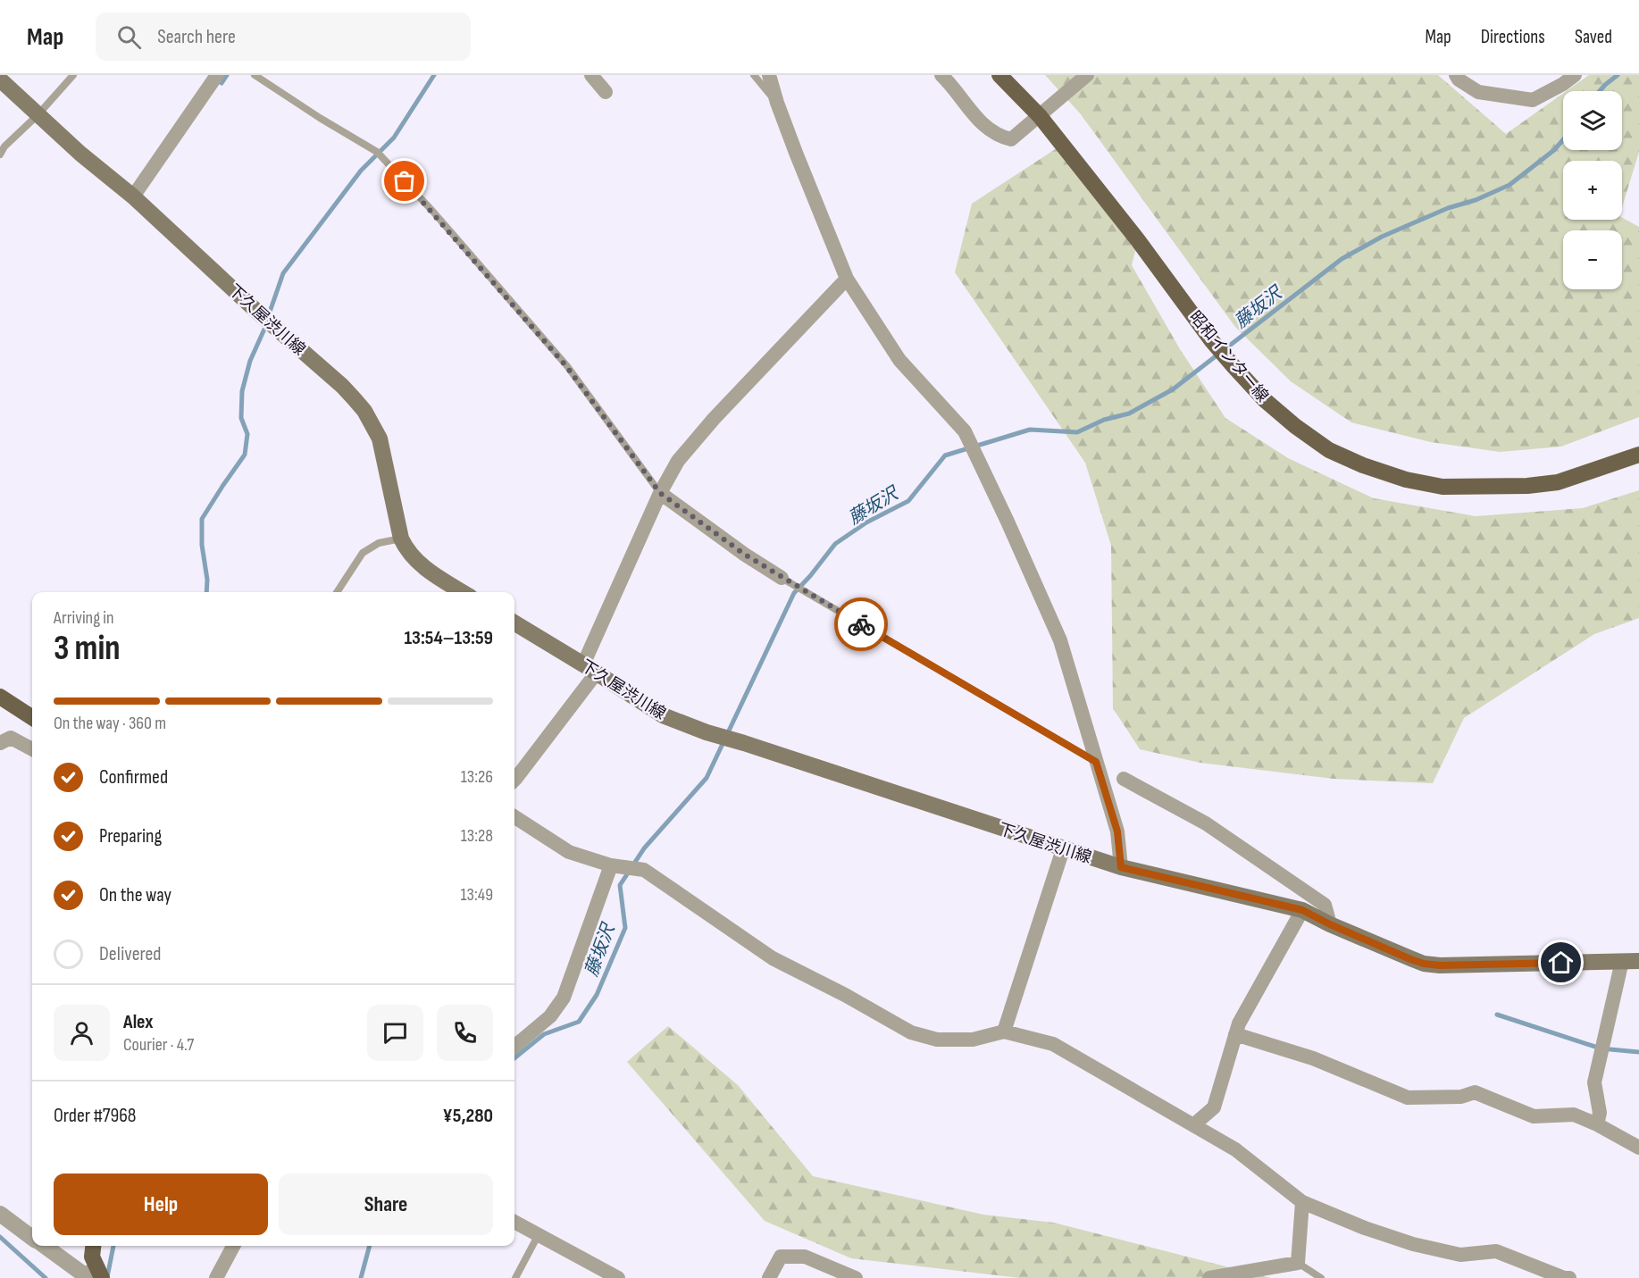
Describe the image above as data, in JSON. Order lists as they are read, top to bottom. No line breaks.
{"streets":{"main road":["下久屋渋川線","昭和インター線"]},"water":["藤坂沢"],"page":{"header":"Map","search":"Search here","nav":["Map","Directions","Saved"],"map_buttons":["+","−"],"heading":["3 min","Arriving in","13:54–13:59"],"panel":["Alex","Courier · 4.7","Order #7968","¥5,280"],"bar":"On the way · 360 m","list":[["Confirmed","13:26"],["Preparing","13:28"],["On the way","13:49"],"Delivered"],"buttons":["Help","Share"]}}
